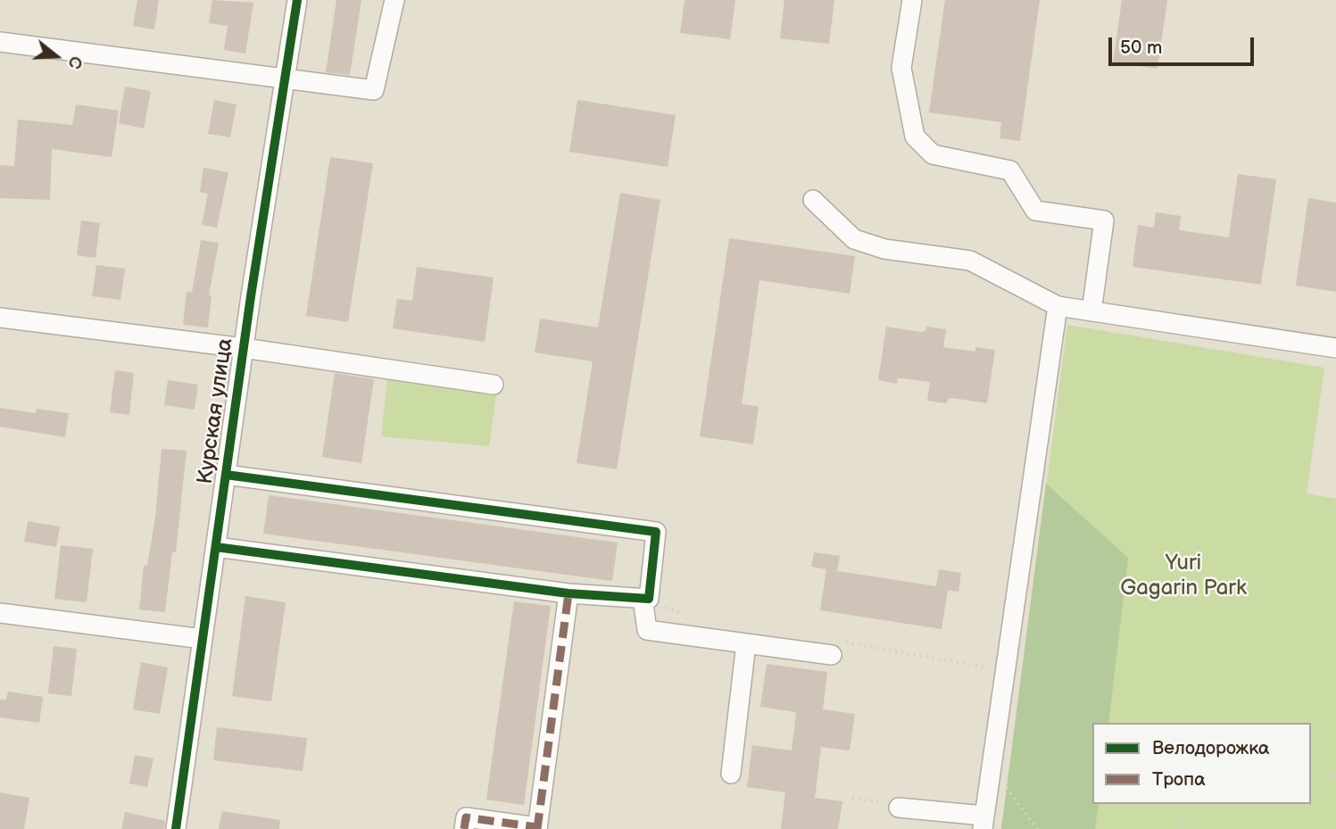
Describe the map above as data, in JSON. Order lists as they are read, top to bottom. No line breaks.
{"streets":{"street":["Курская улица"]},"parks":["Yuri Gagarin Park"],"legend":["Велодорожка","Тропа"],"scale_bar":"50 m","north":"right"}
